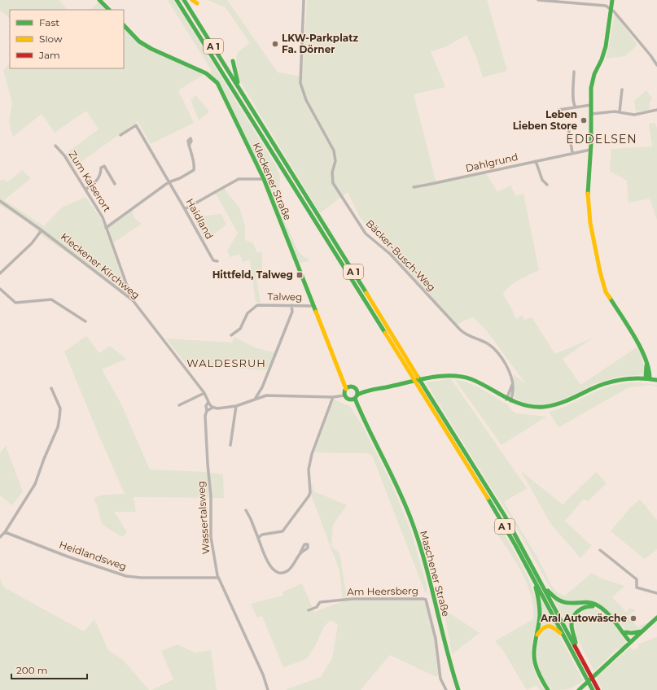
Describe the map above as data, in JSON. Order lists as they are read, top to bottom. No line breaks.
{"streets":{"main road":["A 1","Kleckener Straße","Maschener Straße"],"street":["Dahlgrund","Zum Kaiserort","Haidland","Bäcker-Busch-Weg","Kleckener Kirchweg","Talweg","Wassertalsweg","Heidlandsweg","Am Heersberg"]},"crossings":[["Zum Kaiserort","Haidland"],["Zum Kaiserort","Kleckener Kirchweg"],["Kleckener Straße","Talweg"],["Kleckener Straße","Maschener Straße"],["Kleckener Kirchweg","Wassertalsweg"],["Wassertalsweg","Heidlandsweg"]],"districts":["EDDELSEN","WALDESRUH"],"places":{"other":["LKW-Parkplatz Fa. Dörner","Leben Lieben Store","Aral Autowäsche"],"transit":["Hittfeld, Talweg"]},"legend":["Fast","Slow","Jam"],"scale_bar":"200 m"}
